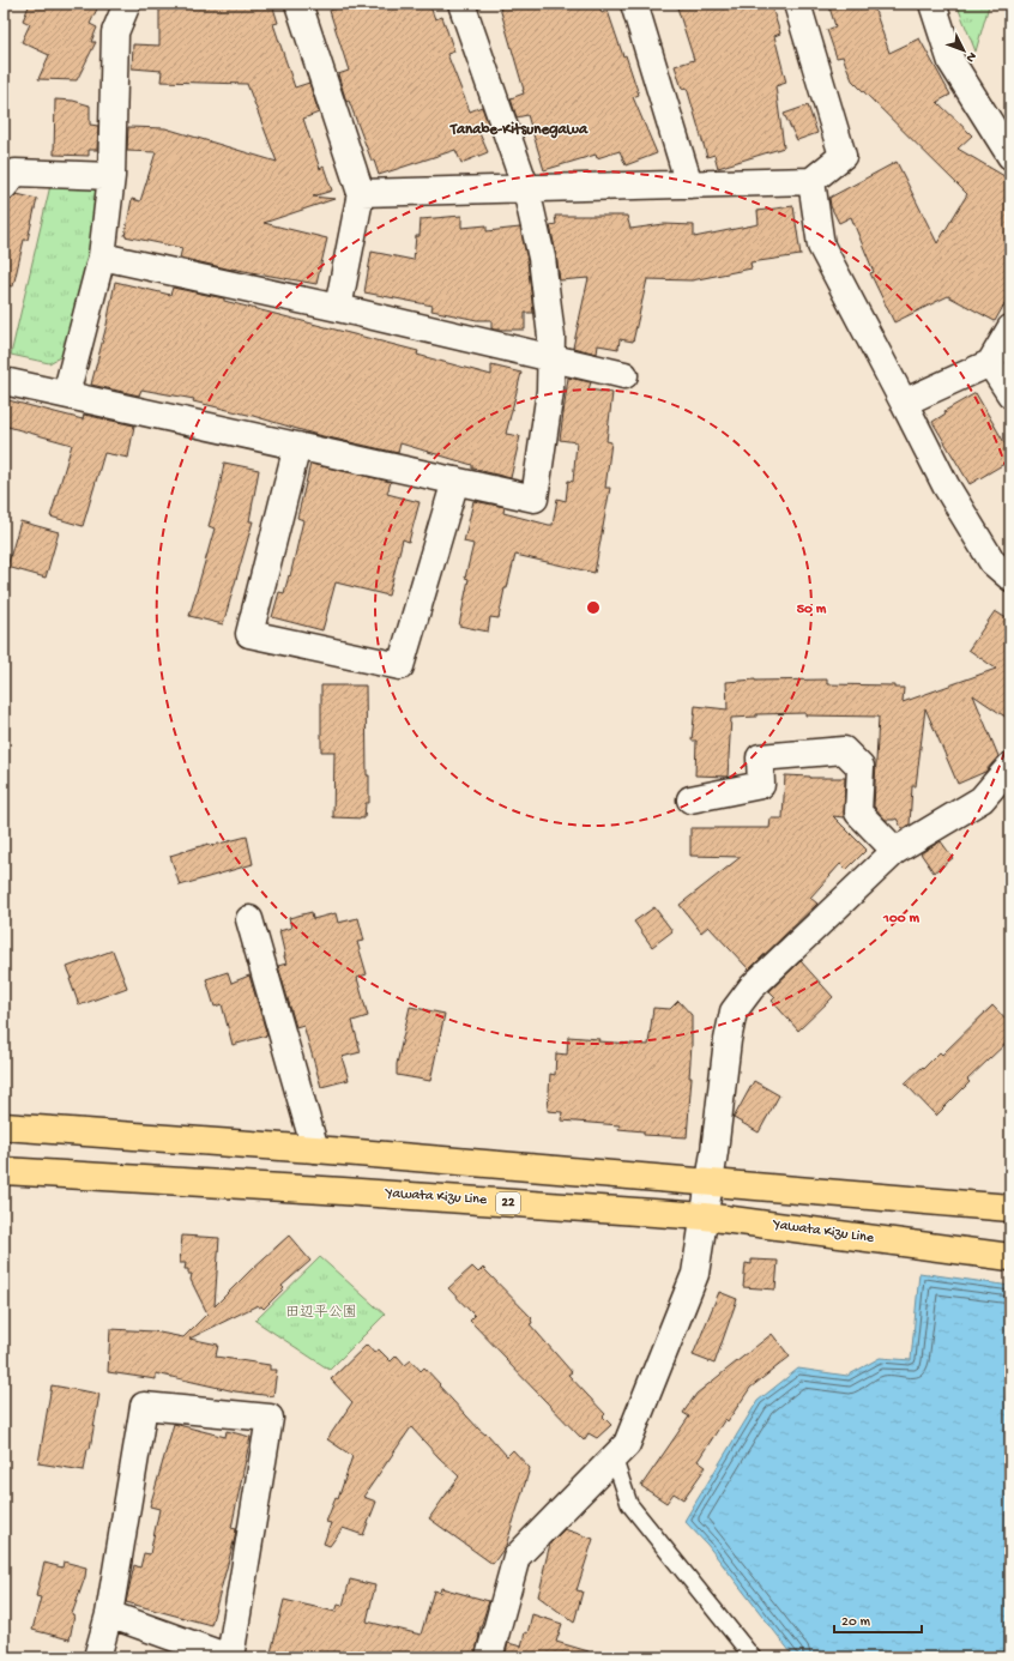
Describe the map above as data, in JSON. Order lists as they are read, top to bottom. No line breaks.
{"streets":{"main road":["Yawata Kizu Line","22"]},"districts":["Tanabe-Kitsunegawa"],"parks":["田辺平公園"],"scale_bar":"20 m","north":"bottom right","rings":["50 m","100 m"]}
